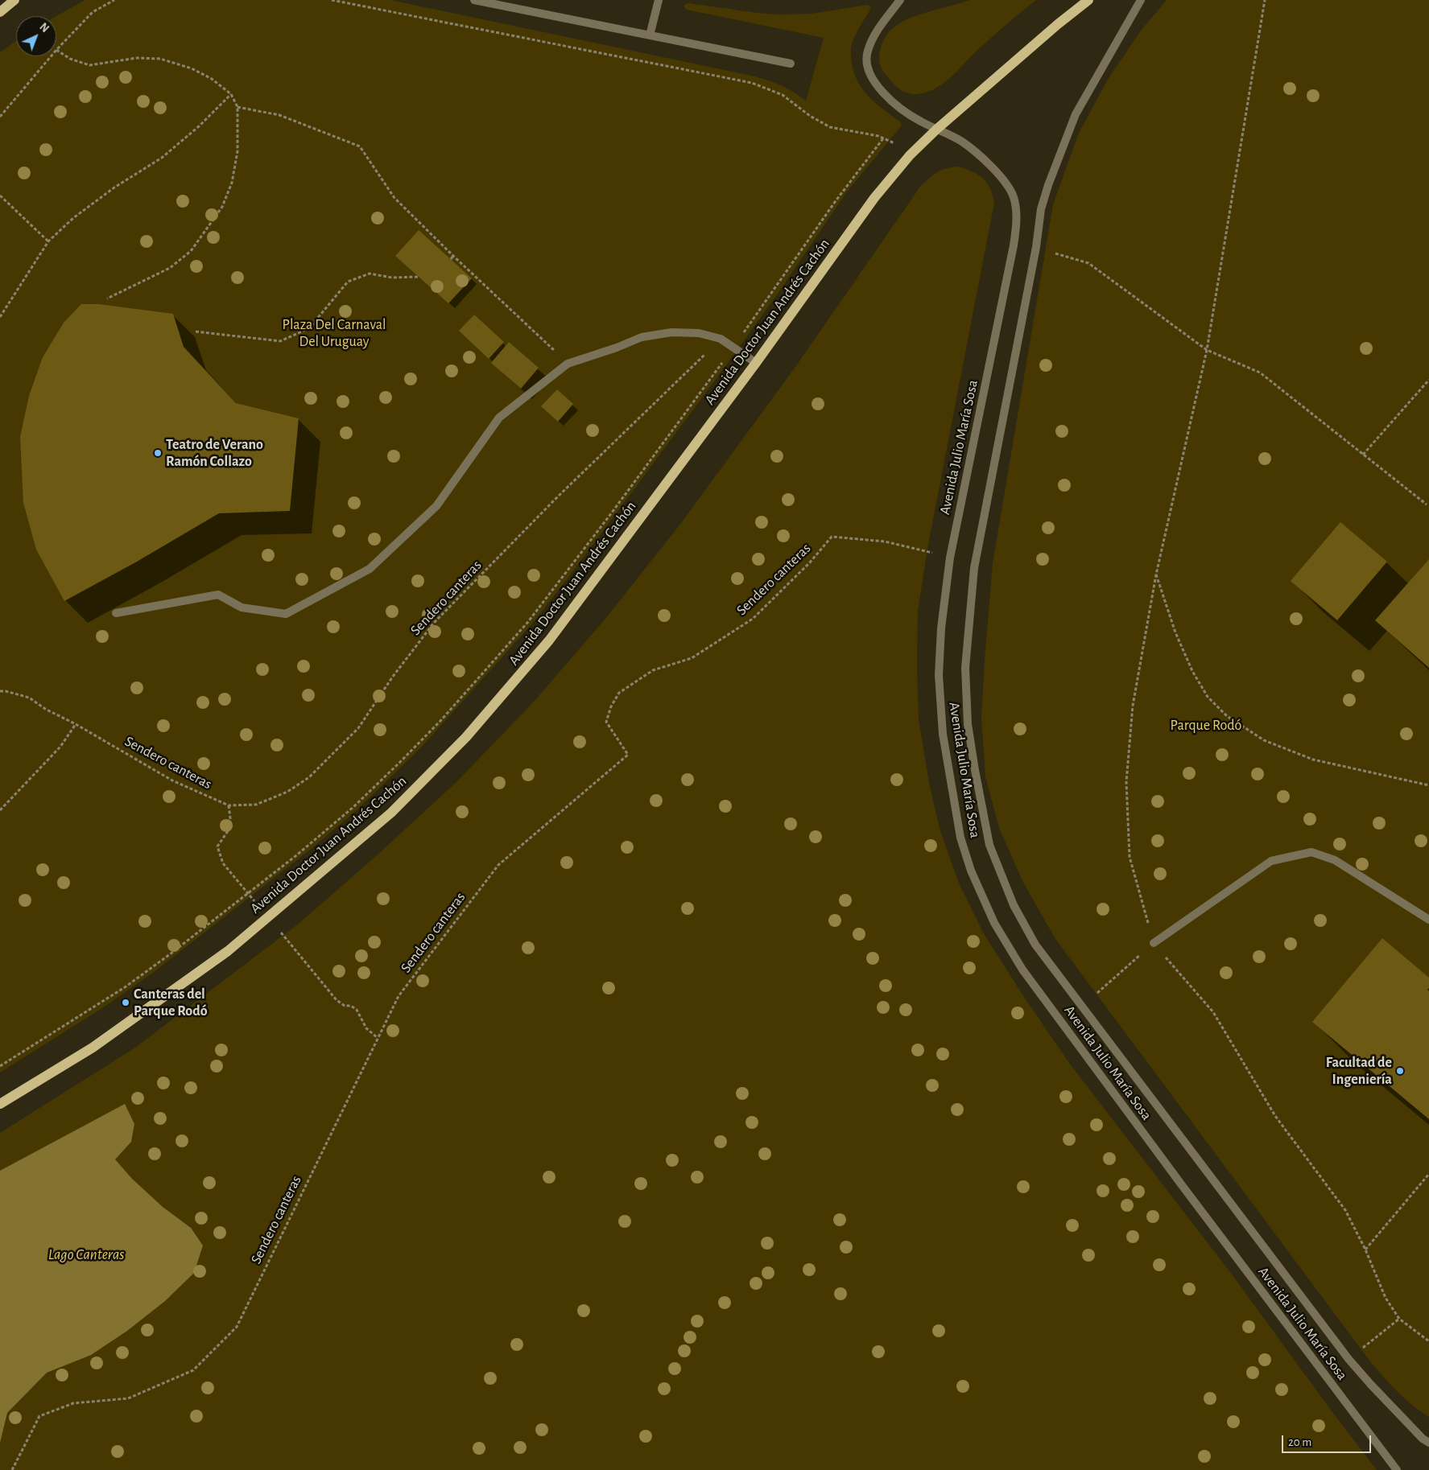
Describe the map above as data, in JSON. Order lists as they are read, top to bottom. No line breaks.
{"streets":{"main road":["Avenida Doctor Juan Andrés Cachón"],"street":["Avenida Julio María Sosa"],"path":["Sendero canteras"]},"crossings":[["Avenida Doctor Juan Andrés Cachón","Avenida Julio María Sosa"],["Avenida Julio María Sosa","Sendero canteras"]],"water":["Lago Canteras"],"parks":["Plaza Del Carnaval Del Uruguay","Parque Rodó"],"places":["Teatro de Verano Ramón Collazo","Canteras del Parque Rodó","Facultad de Ingeniería"],"scale_bar":"20 m","north":"top right"}
